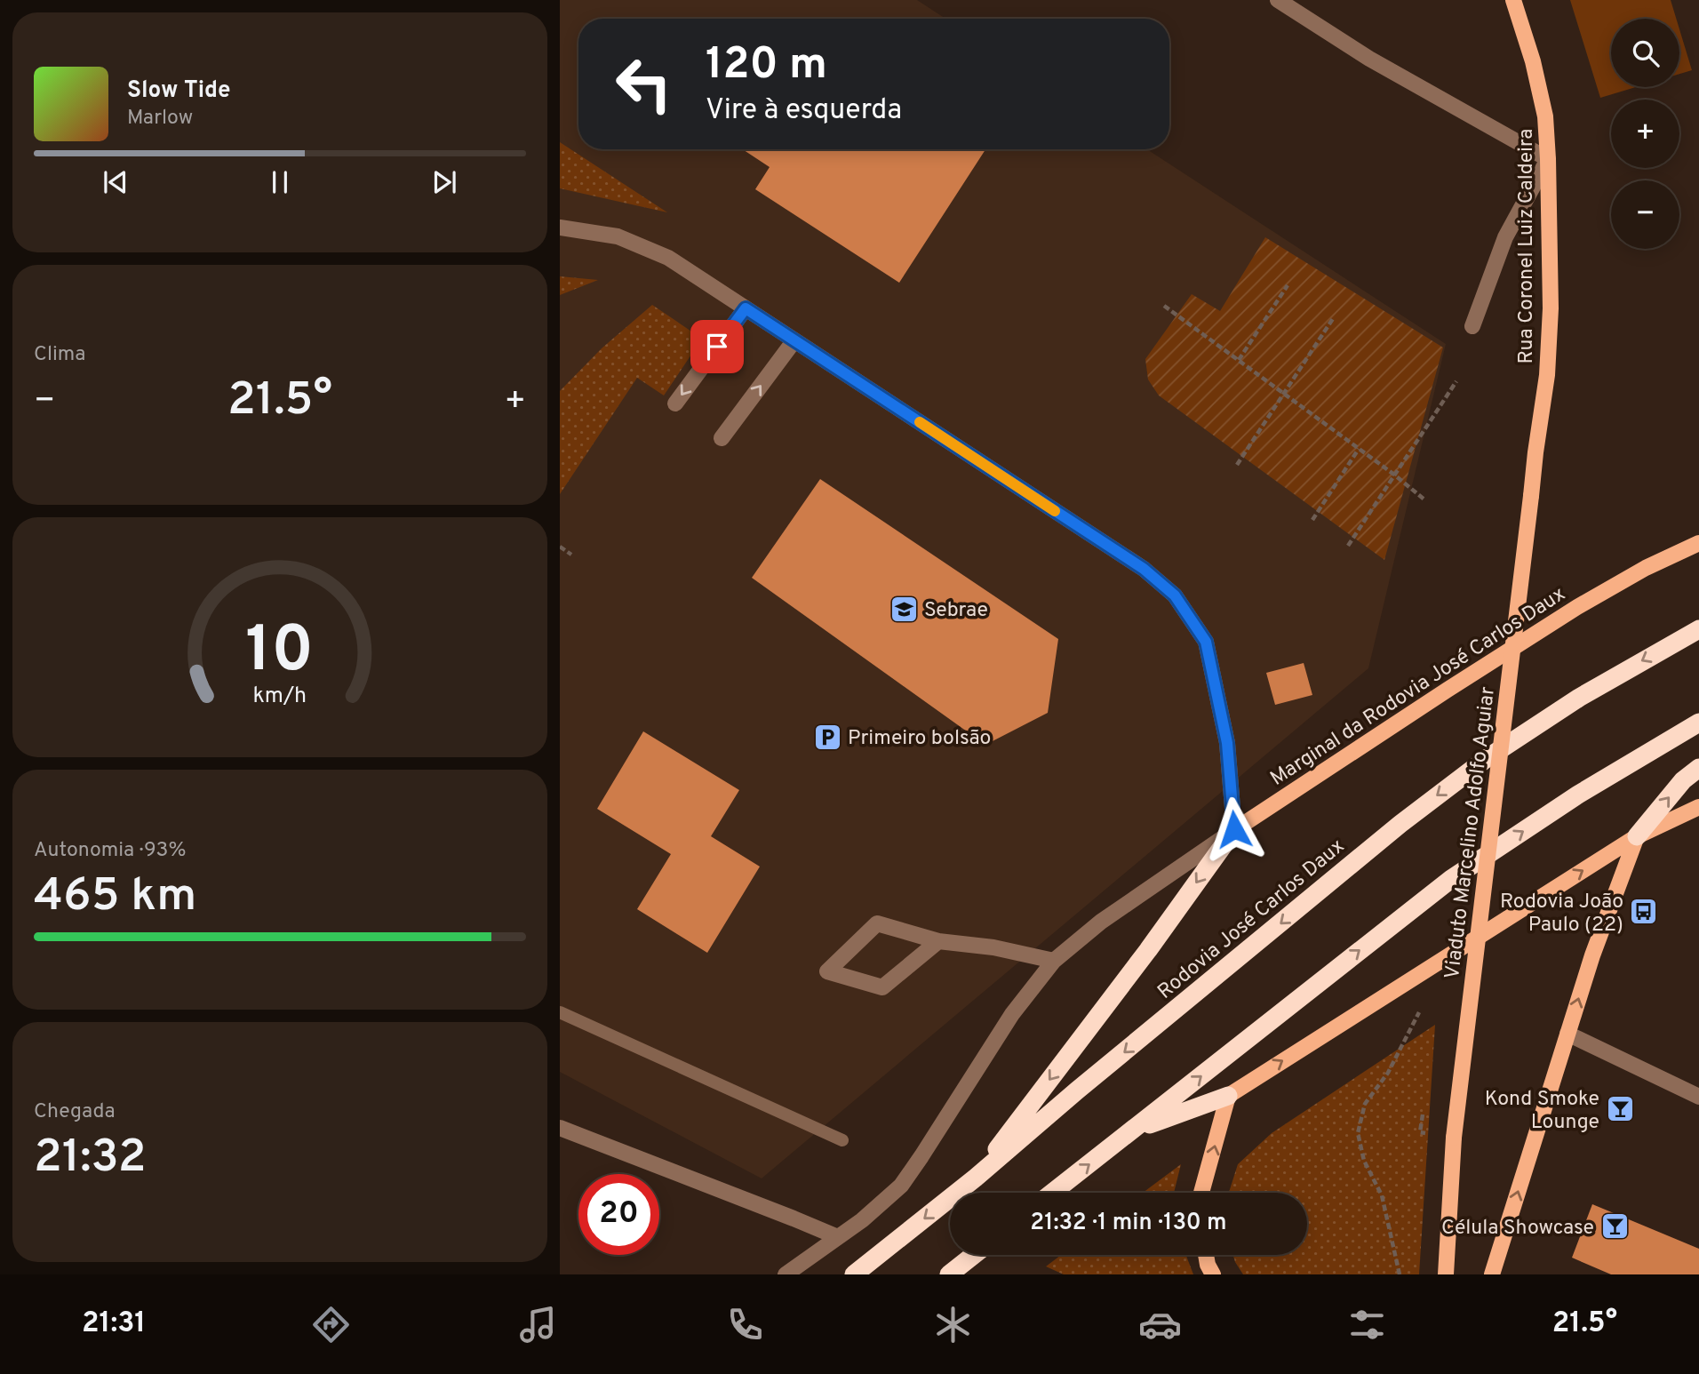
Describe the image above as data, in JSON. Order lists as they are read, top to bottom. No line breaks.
{"streets":{"highway":["Rodovia José Carlos Daux"],"main road":["Rua Coronel Luiz Caldeira","Marginal da Rodovia José Carlos Daux","Viaduto Marcelino Adolfo Aguiar"]},"crossings":[["Rua Coronel Luiz Caldeira","Viaduto Marcelino Adolfo Aguiar"]],"places":{"school or university":["Sebrae"],"parking":["Primeiro bolsão"],"bus stop":["Rodovia João Paulo (22)"],"bar":["Kond Smoke Lounge","Célula Showcase"]},"page":{"map_buttons":["+","−"],"turn":["120 m","Vire à esquerda"],"song":["Slow Tide","Marlow"],"tile":["Clima",["Autonomia · 93%","465 km"],["Chegada","21:32"]],"heat":["−","21.5°","+"],"limit":"20","trip":"21:32 · 1 min · 130 m","tabs":["21:31","21.5°"],"gauge":["10","km/h"]}}
